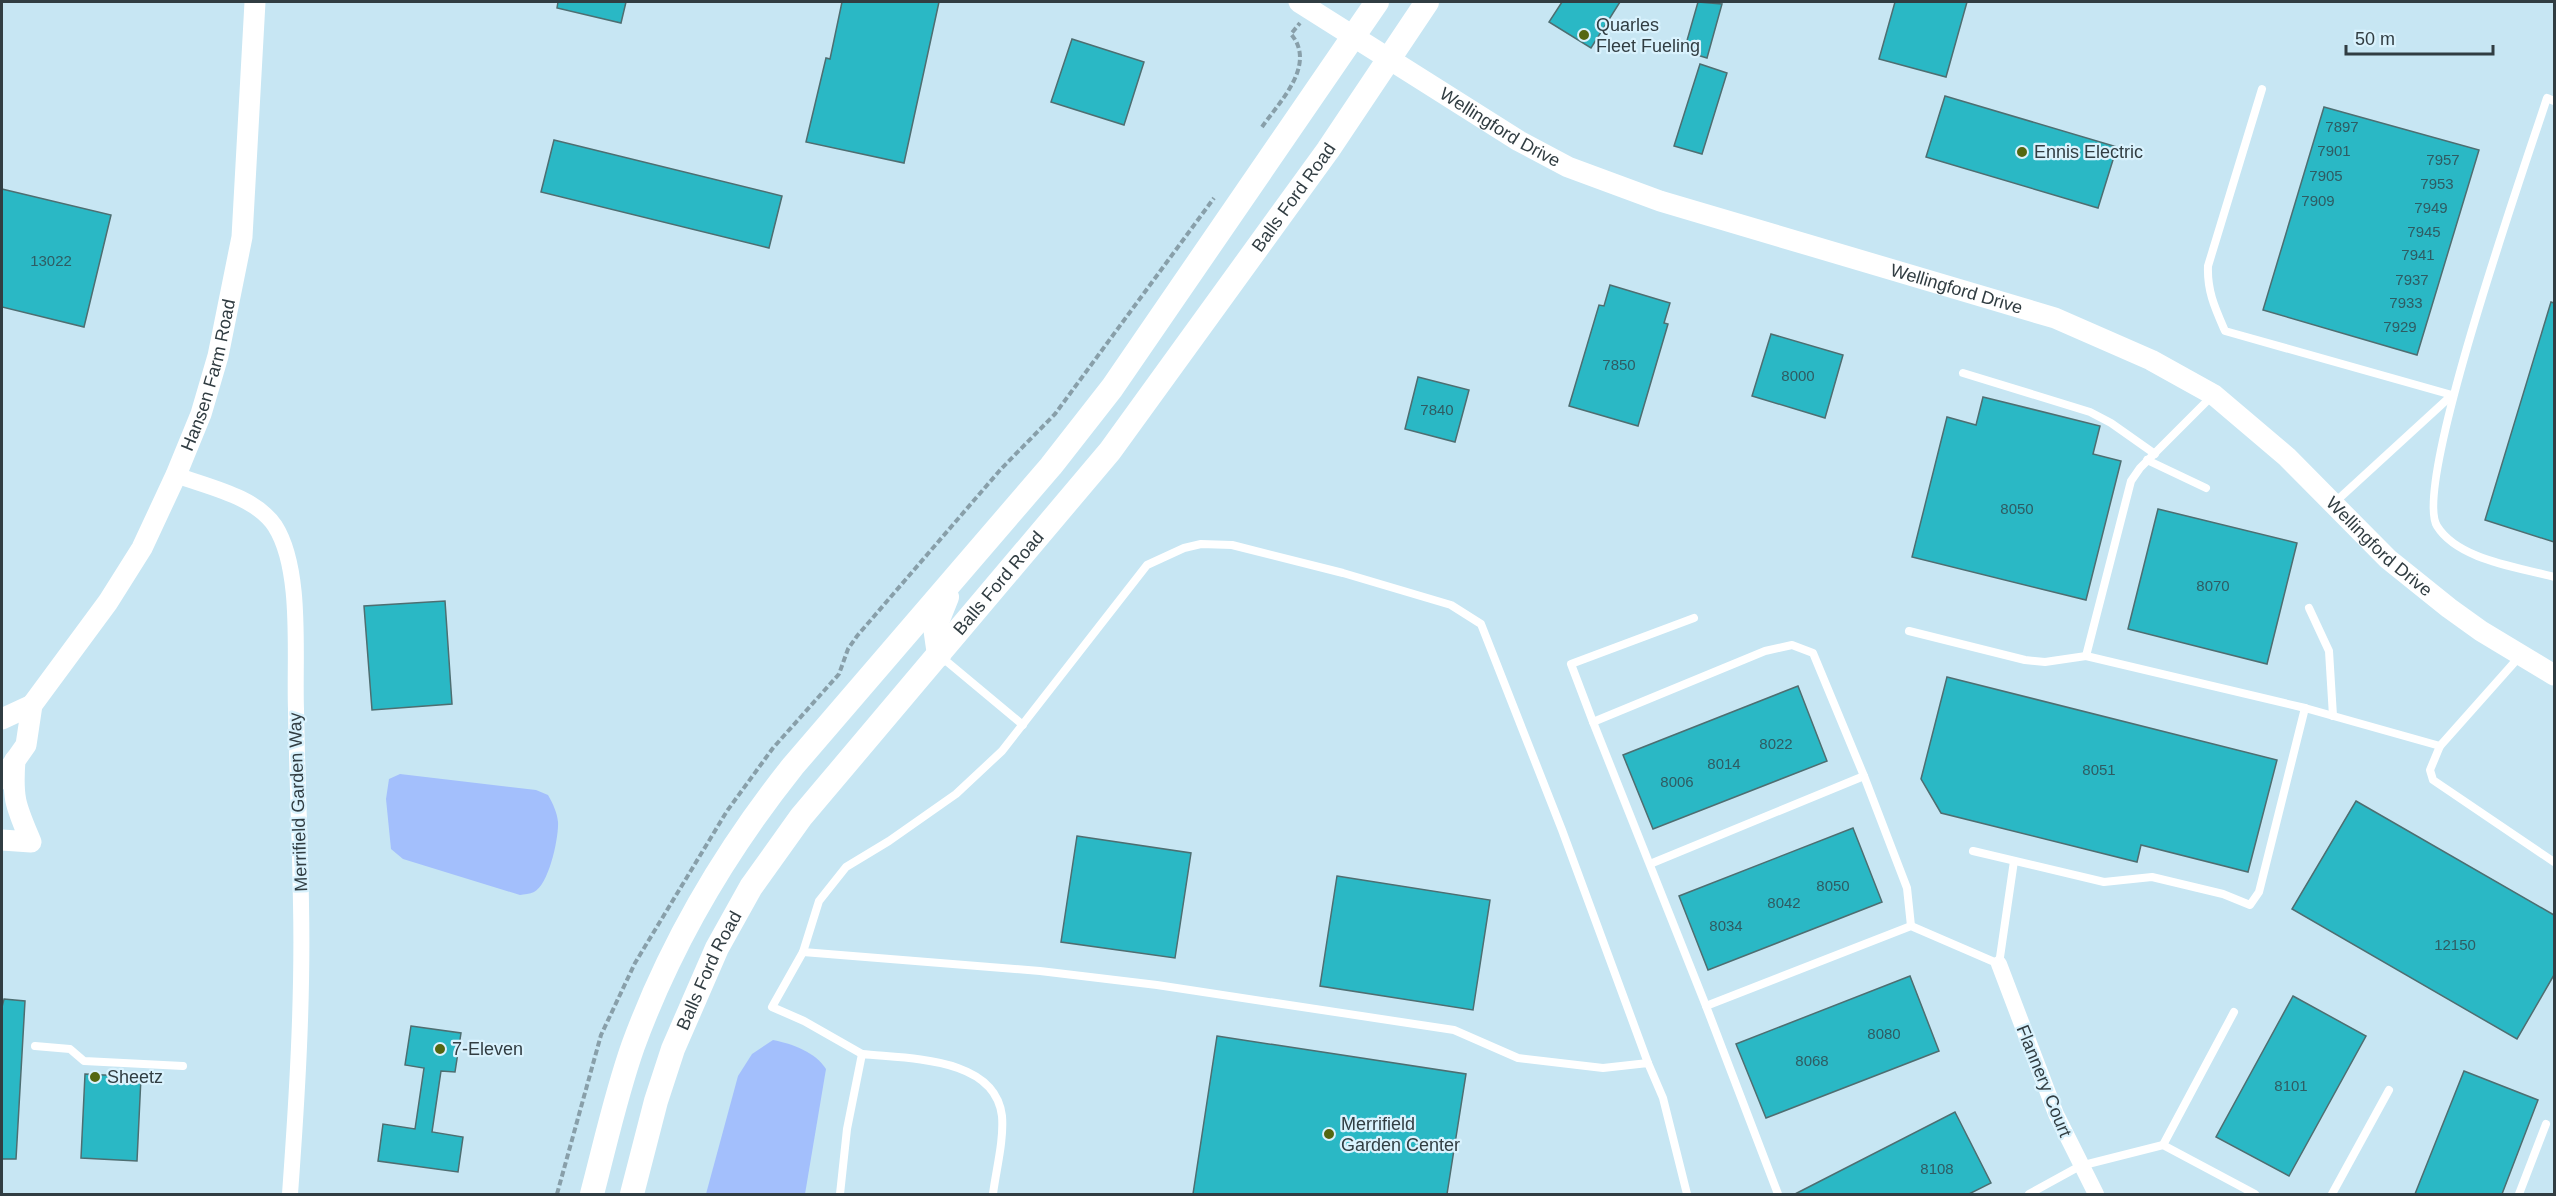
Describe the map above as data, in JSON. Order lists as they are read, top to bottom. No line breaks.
{"streets":{"main road":["Balls Ford Road"],"street":["Wellingford Drive","Hansen Farm Road","Merrifield Garden Way","Flannery Court"]},"crossings":[["Wellingford Drive","Balls Ford Road"],["Hansen Farm Road","Merrifield Garden Way"]],"places":["Quarles Fleet Fueling","Ennis Electric","7-Eleven","Sheetz","Merrifield Garden Center"],"house_numbers":["7897","7901","7957","7905","7953","7909","7949","7945","7941","13022","7937","7933","7929","7850","8000","7840","8050","8070","8022","8014","8051","8006","8050","8042","8034","12150","8080","8068","8101","8108"],"scale_bar":"50 m"}
